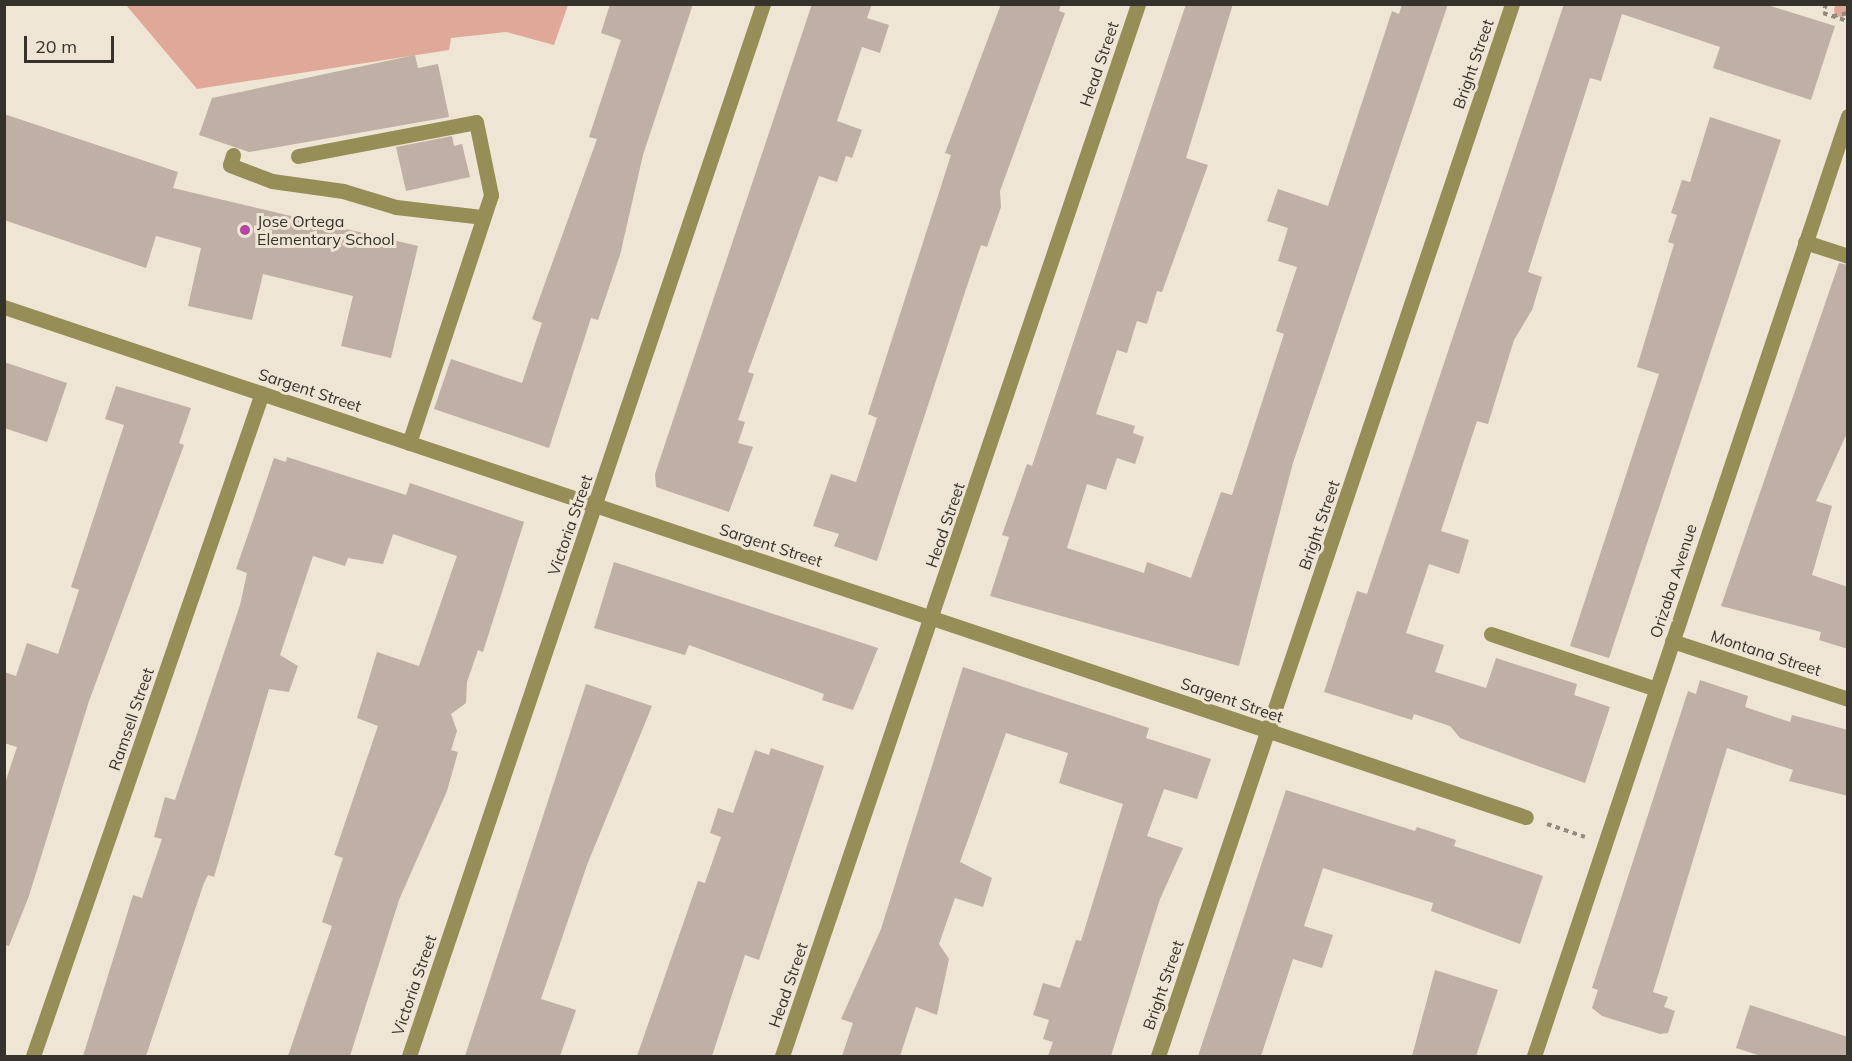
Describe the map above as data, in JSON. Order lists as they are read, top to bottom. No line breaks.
{"streets":{"street":["Head Street","Bright Street","Sargent Street","Victoria Street","Orizaba Avenue","Montana Street","Ramsell Street"]},"crossings":[["Head Street","Sargent Street"],["Bright Street","Sargent Street"],["Sargent Street","Victoria Street"],["Sargent Street","Ramsell Street"],["Orizaba Avenue","Montana Street"]],"places":["Jose Ortega Elementary School"],"scale_bar":"20 m"}
